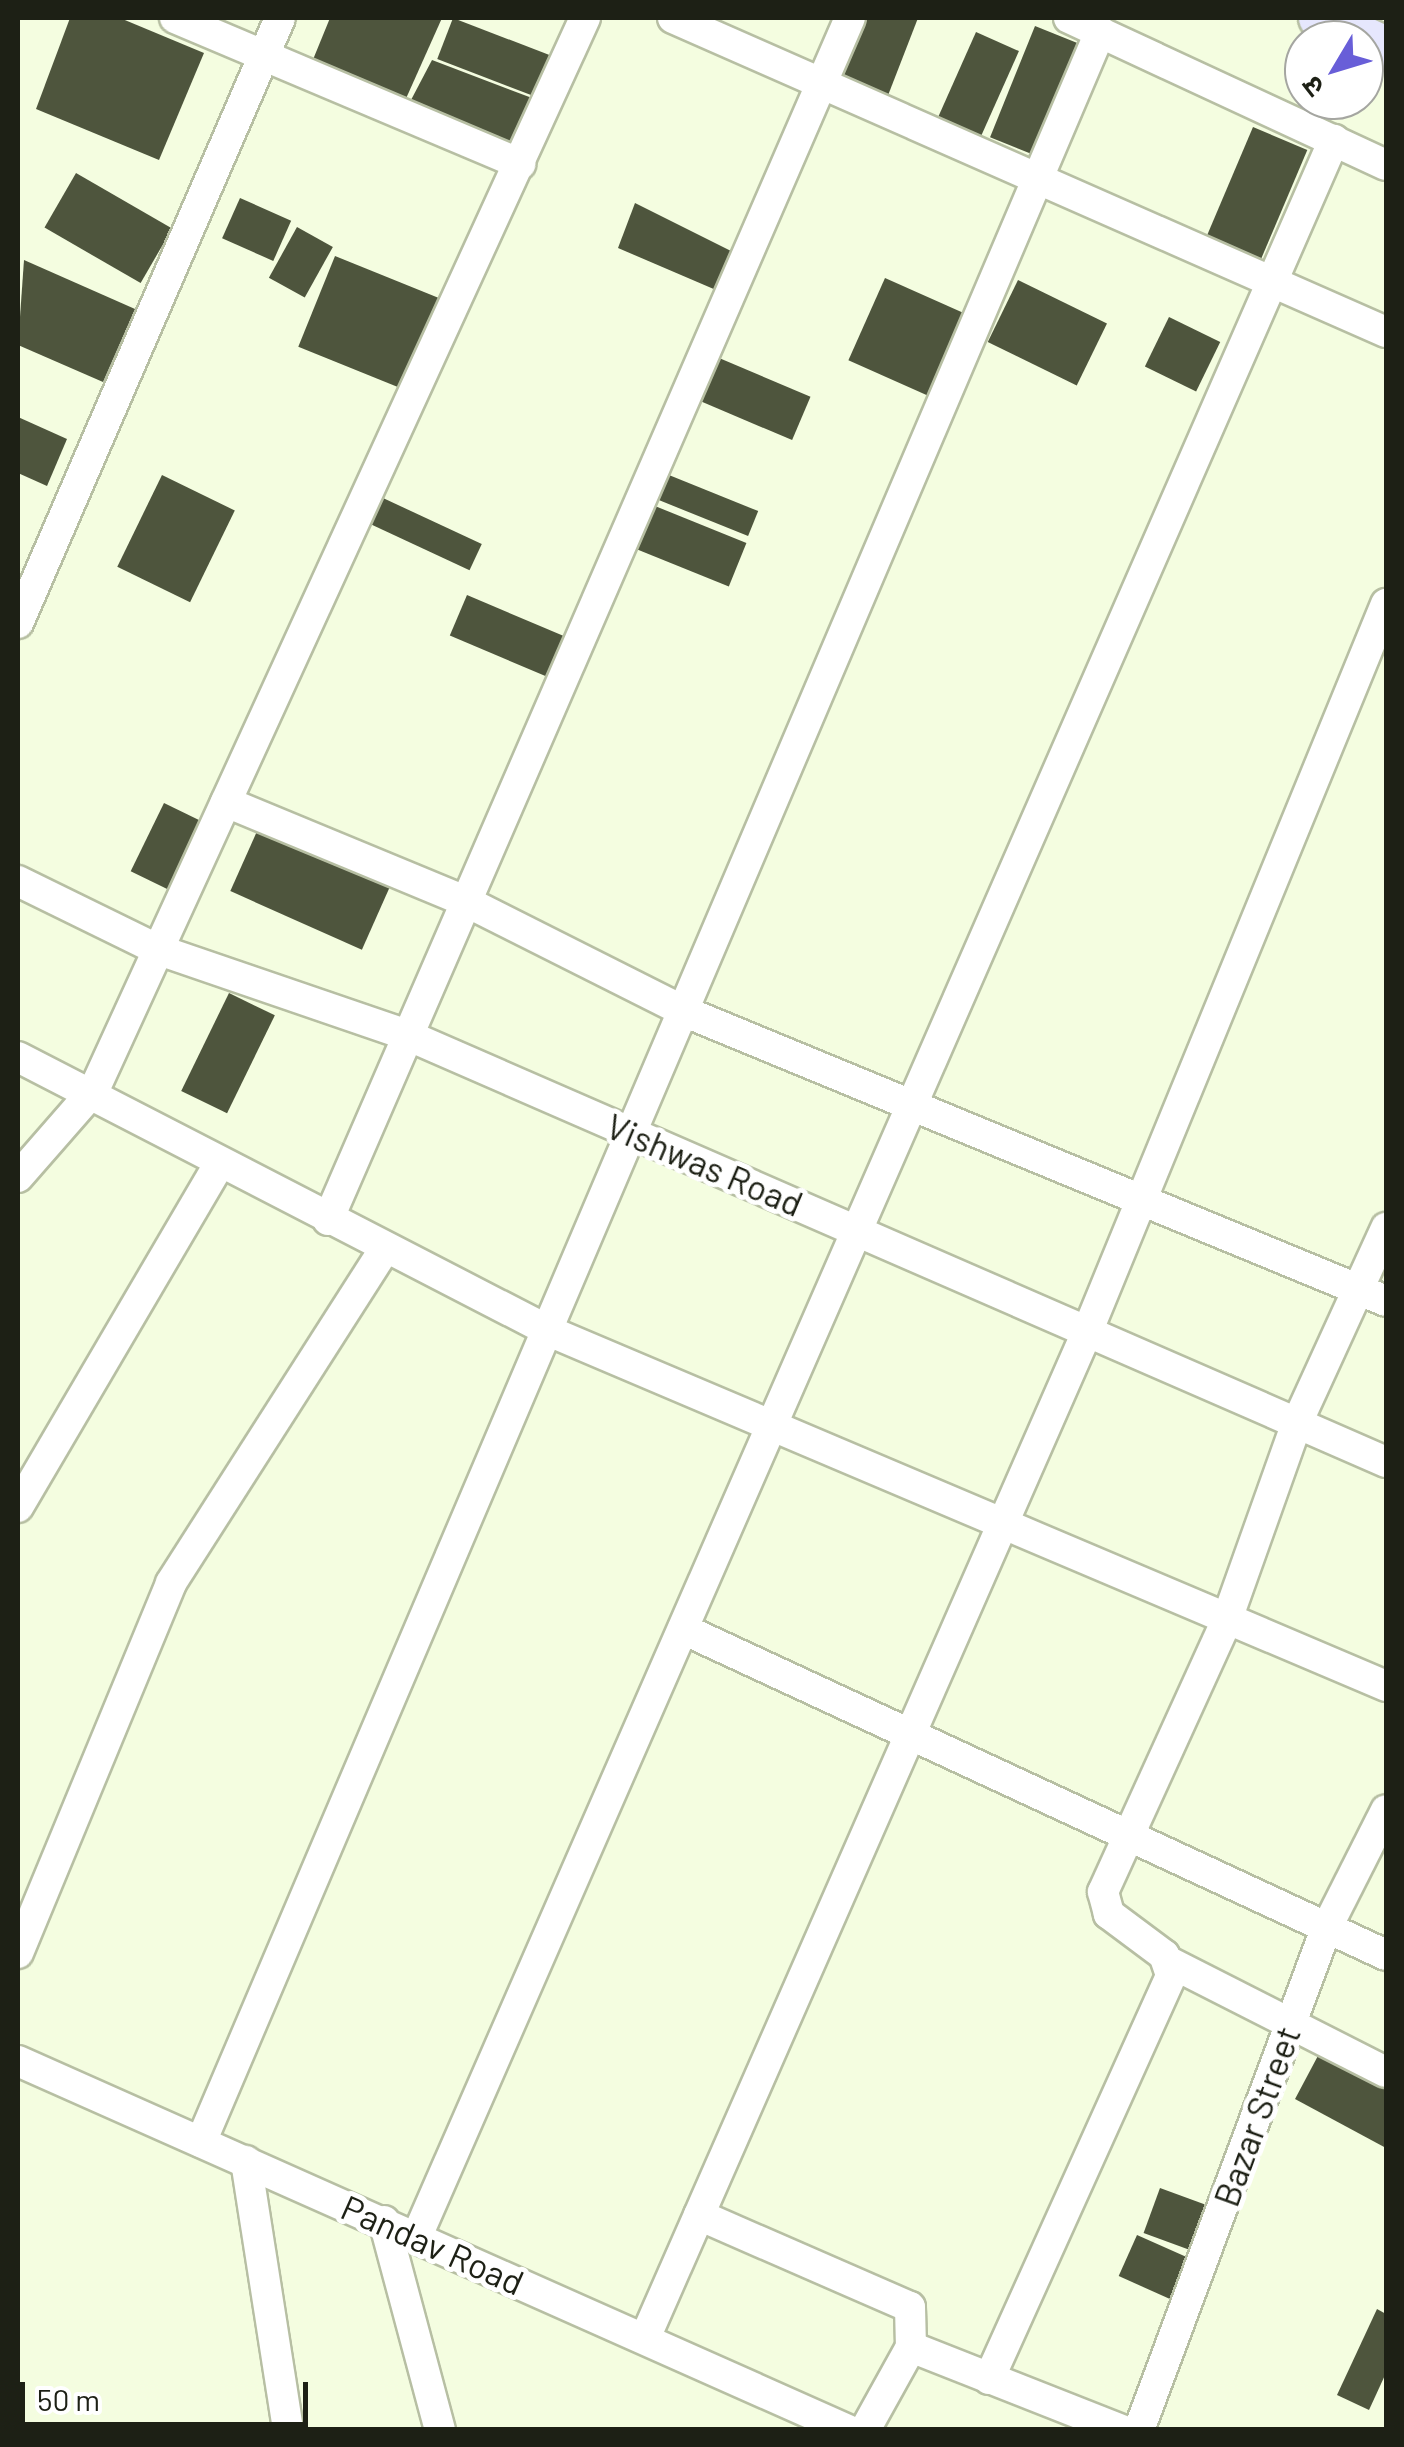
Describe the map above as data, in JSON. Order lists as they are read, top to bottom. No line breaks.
{"streets":{"street":["Vishwas Road","Bazar Street","Pandav Road"]},"scale_bar":"50 m","north":"bottom left"}
